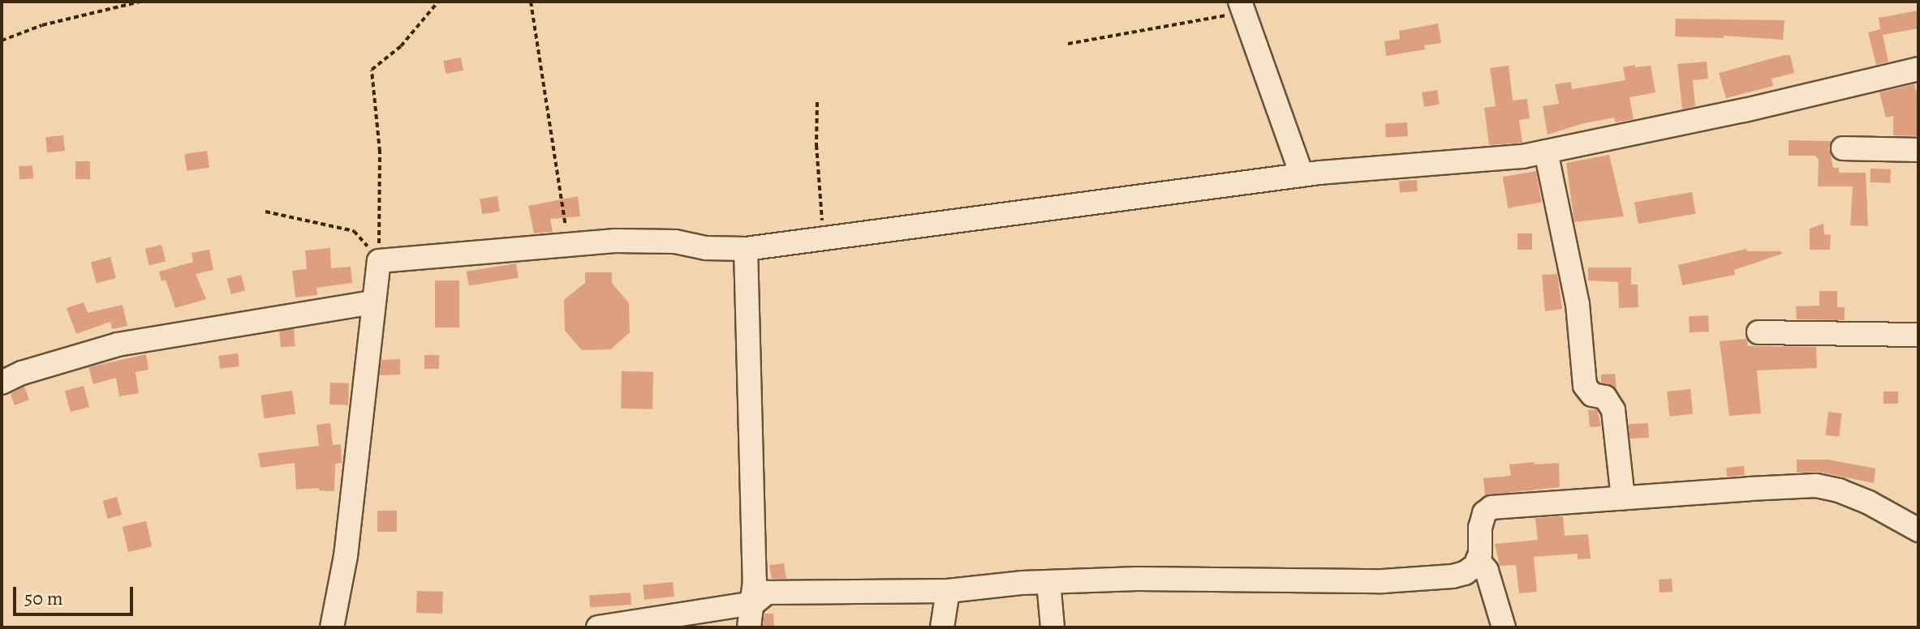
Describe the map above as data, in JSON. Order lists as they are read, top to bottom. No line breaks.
{"scale_bar":"50 m"}
